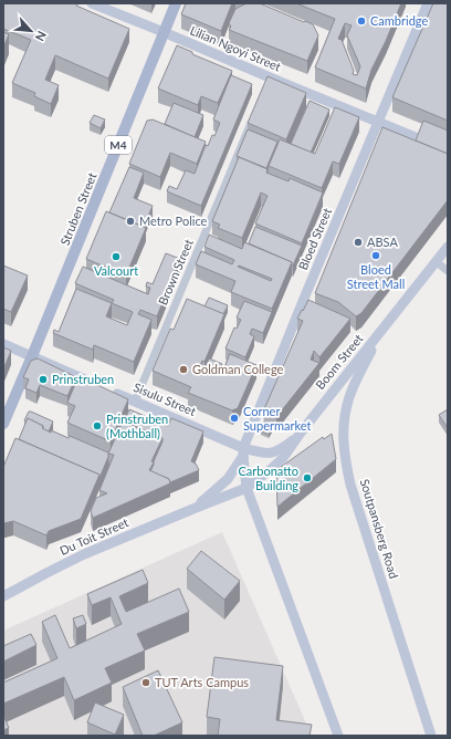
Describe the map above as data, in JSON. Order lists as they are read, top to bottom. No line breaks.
{"streets":{"main road":["Lilian Ngoyi Street","M4","Struben Street","Bloed Street","Boom Street","Sisulu Street","Soutpansberg Road","Du Toit Street"],"street":["Brown Street"]},"crossings":[["Lilian Ngoyi Street","Struben Street"],["Lilian Ngoyi Street","Bloed Street"],["Bloed Street","Sisulu Street"],["Bloed Street","Du Toit Street"],["Brown Street","Sisulu Street"],["Boom Street","Sisulu Street"],["Boom Street","Soutpansberg Road"],["Boom Street","Du Toit Street"],["Sisulu Street","Du Toit Street"]],"places":["Cambridge","Metro Police","ABSA","Bloed Street Mall","Valcourt","Goldman College","Prinstruben","Corner Supermarket","Prinstruben (Mothball)","Carbonatto Building","TUT Arts Campus"],"north":"bottom right"}
